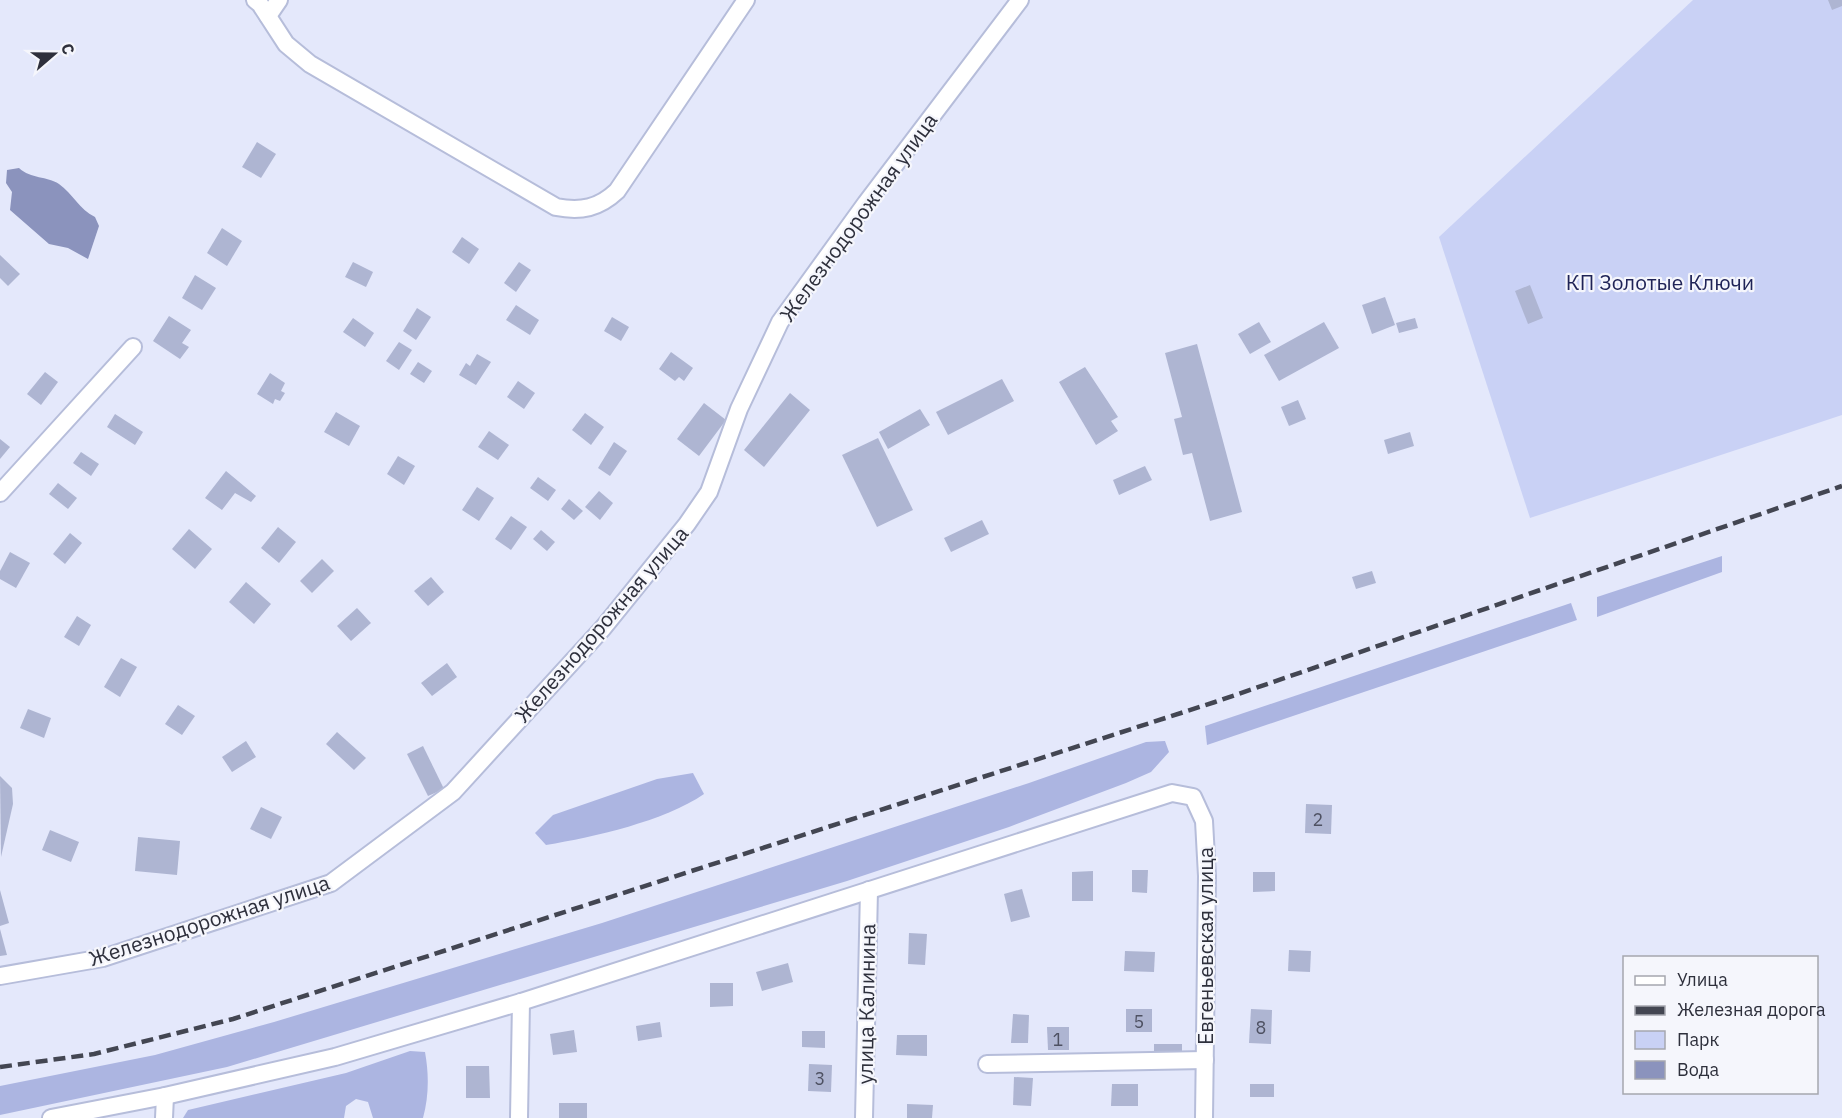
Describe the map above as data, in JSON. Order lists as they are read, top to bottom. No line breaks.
{"streets":{"street":["Железнодорожная улица","Евгеньевская улица","улица Калинина"]},"crossings":[["Евгеньевская улица","улица Калинина"]],"parks":["КП Золотые Ключи"],"house_numbers":["2","5","8","1","3"],"legend":["Улица","Железная дорога","Парк","Вода"],"north":"right"}
